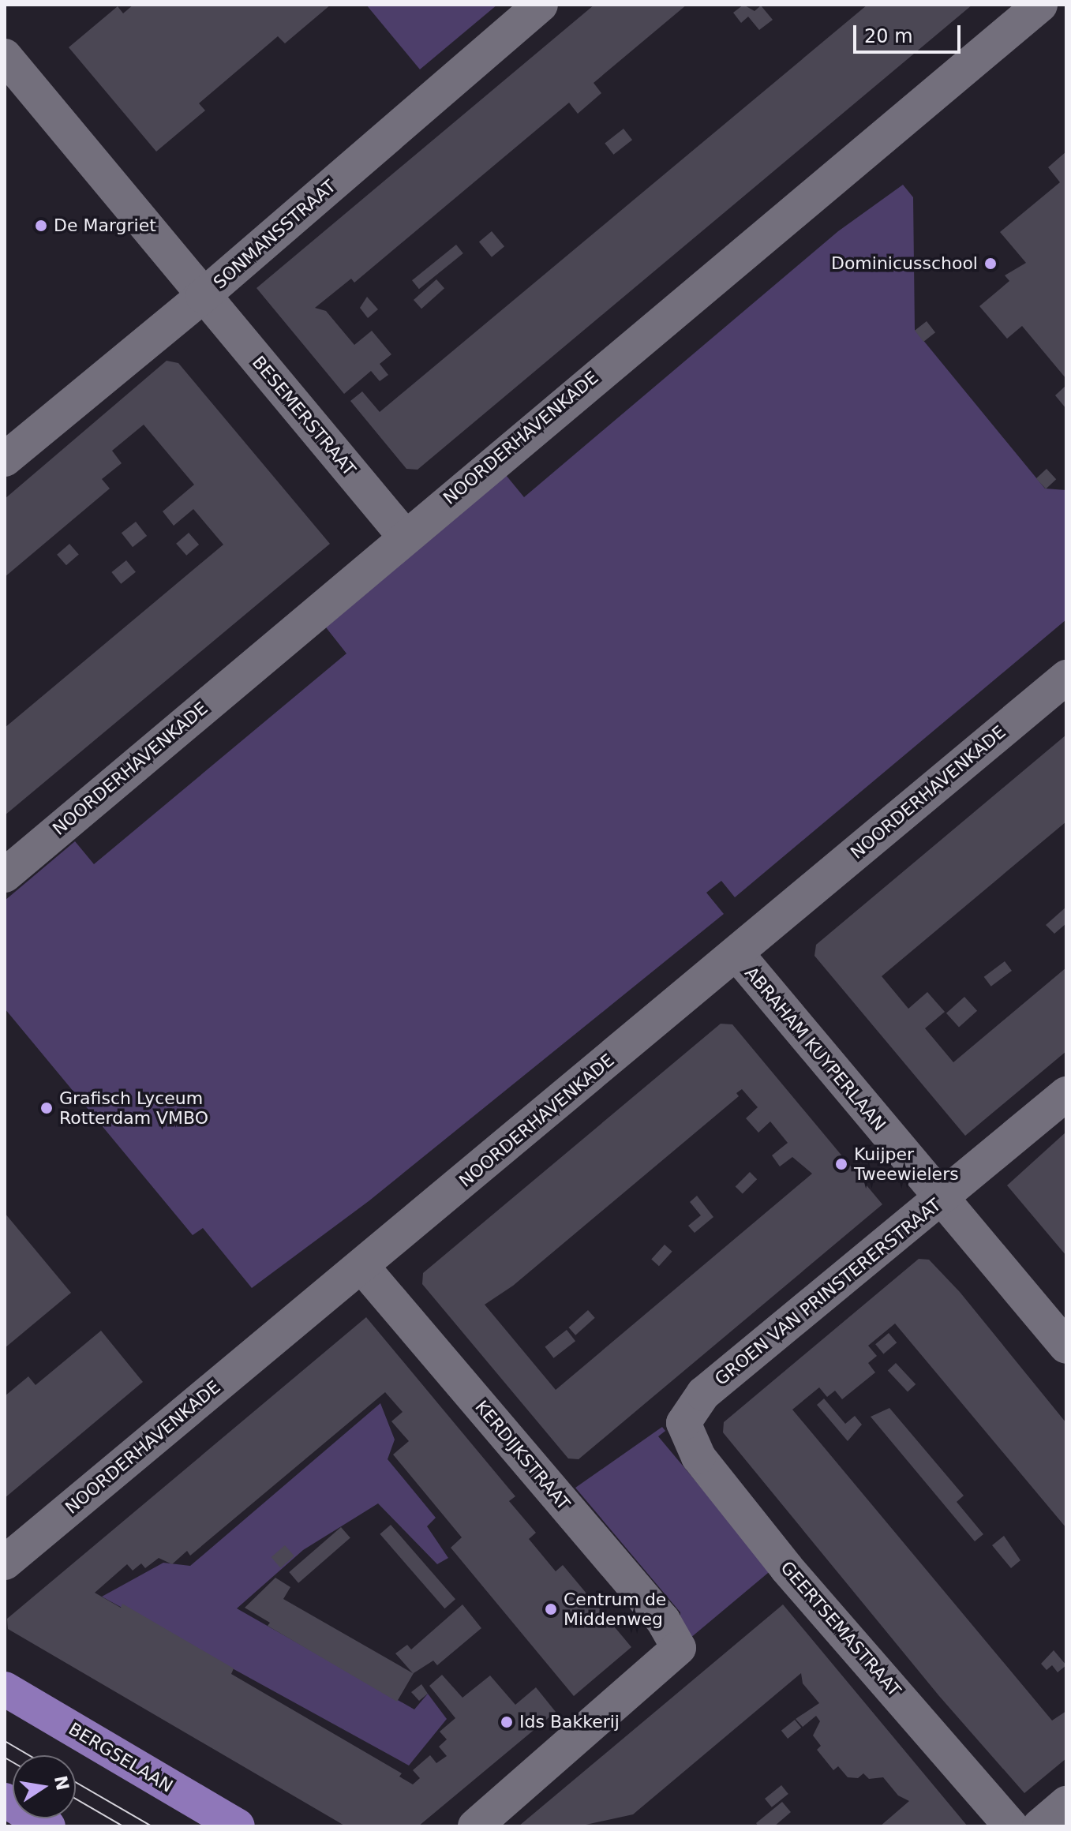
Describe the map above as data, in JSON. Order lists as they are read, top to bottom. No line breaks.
{"streets":{"main road":["BERGSELAAN"],"street":["SONMANSSTRAAT","BESEMERSTRAAT","NOORDERHAVENKADE","ABRAHAM KUYPERLAAN","GROEN VAN PRINSTERERSTRAAT","KERDIJKSTRAAT","GEERTSEMASTRAAT"]},"crossings":[["SONMANSSTRAAT","BESEMERSTRAAT"],["BESEMERSTRAAT","NOORDERHAVENKADE"],["NOORDERHAVENKADE","ABRAHAM KUYPERLAAN"],["NOORDERHAVENKADE","KERDIJKSTRAAT"],["ABRAHAM KUYPERLAAN","GROEN VAN PRINSTERERSTRAAT"],["GROEN VAN PRINSTERERSTRAAT","GEERTSEMASTRAAT"]],"places":["De Margriet","Dominicusschool","Grafisch Lyceum Rotterdam VMBO","Kuijper Tweewielers","Centrum de Middenweg","Ids Bakkerij"],"scale_bar":"20 m","north":"right"}
